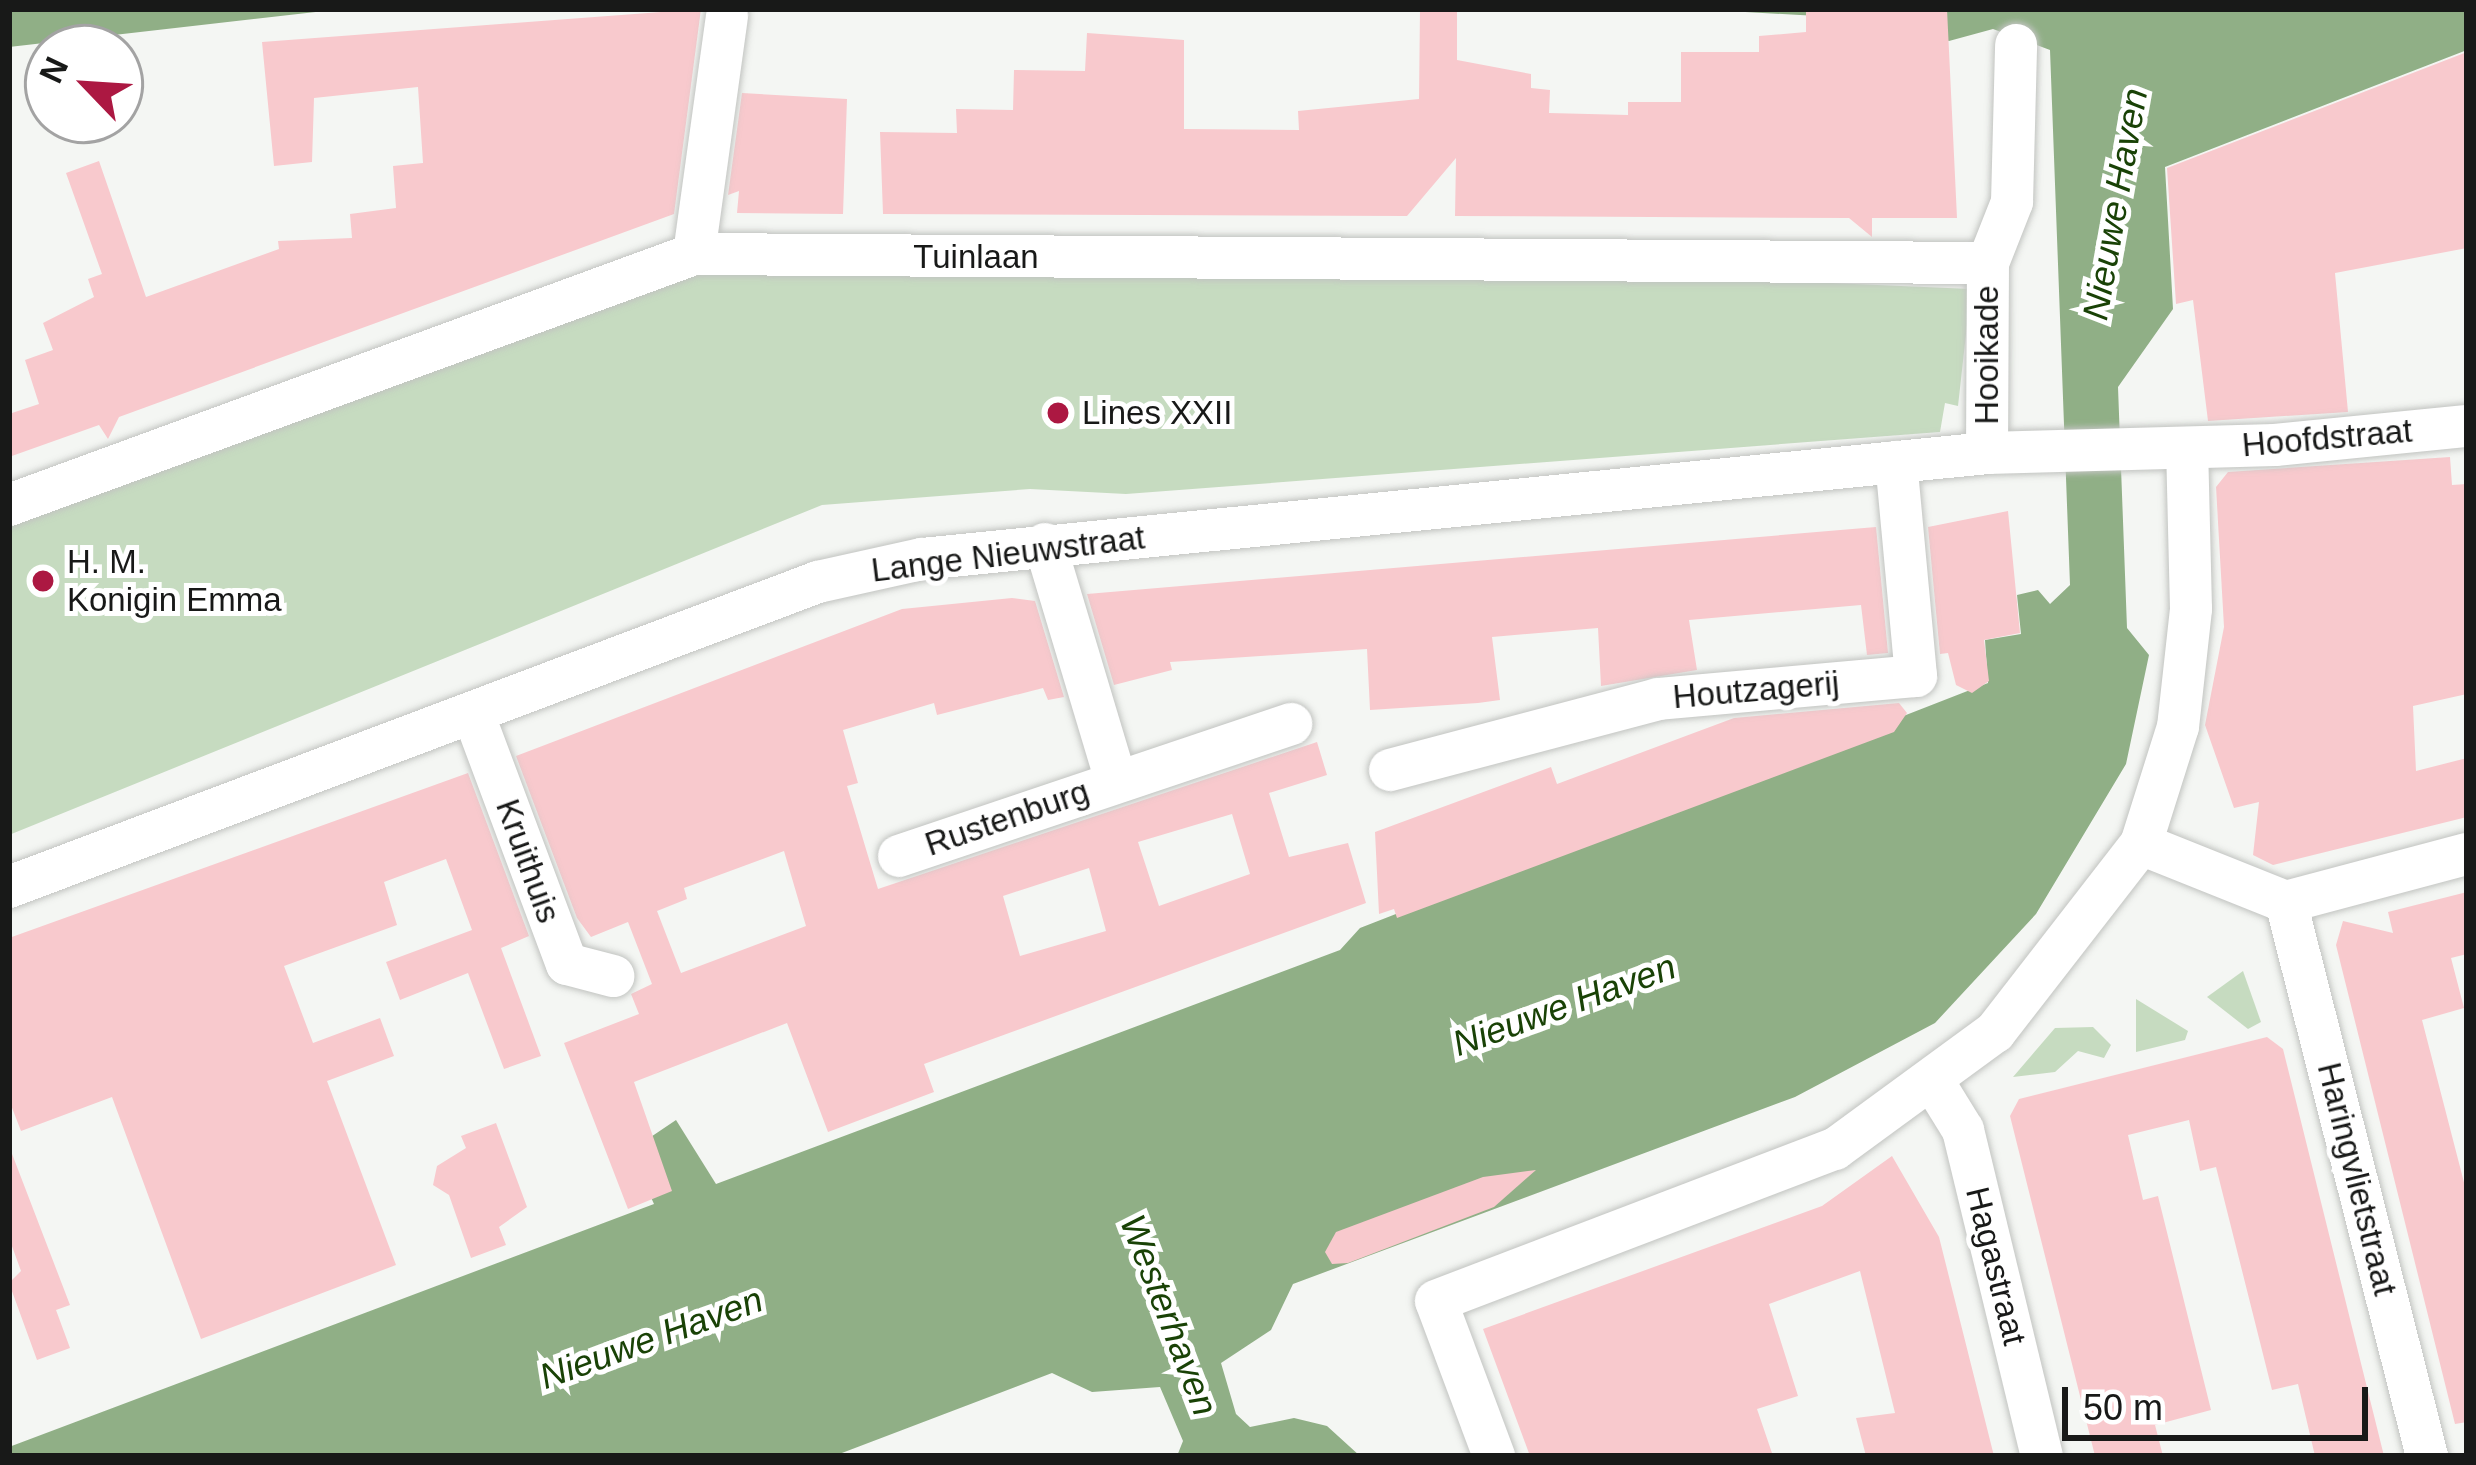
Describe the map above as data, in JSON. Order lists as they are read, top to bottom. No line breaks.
{"streets":{"street":["Tuinlaan","Hooikade","Hoofdstraat","Lange Nieuwstraat","Houtzagerij","Rustenburg","Kruithuis","Haringvlietstraat","Hagastraat"]},"crossings":[["Tuinlaan","Hooikade"],["Hooikade","Hoofdstraat"],["Hooikade","Lange Nieuwstraat"],["Hoofdstraat","Lange Nieuwstraat"],["Lange Nieuwstraat","Houtzagerij"],["Lange Nieuwstraat","Rustenburg"],["Lange Nieuwstraat","Kruithuis"]],"water":["Nieuwe Haven","Westerhaven"],"places":["Lines XXII","H. M. Konigin Emma"],"scale_bar":"50 m","north":"top left"}
